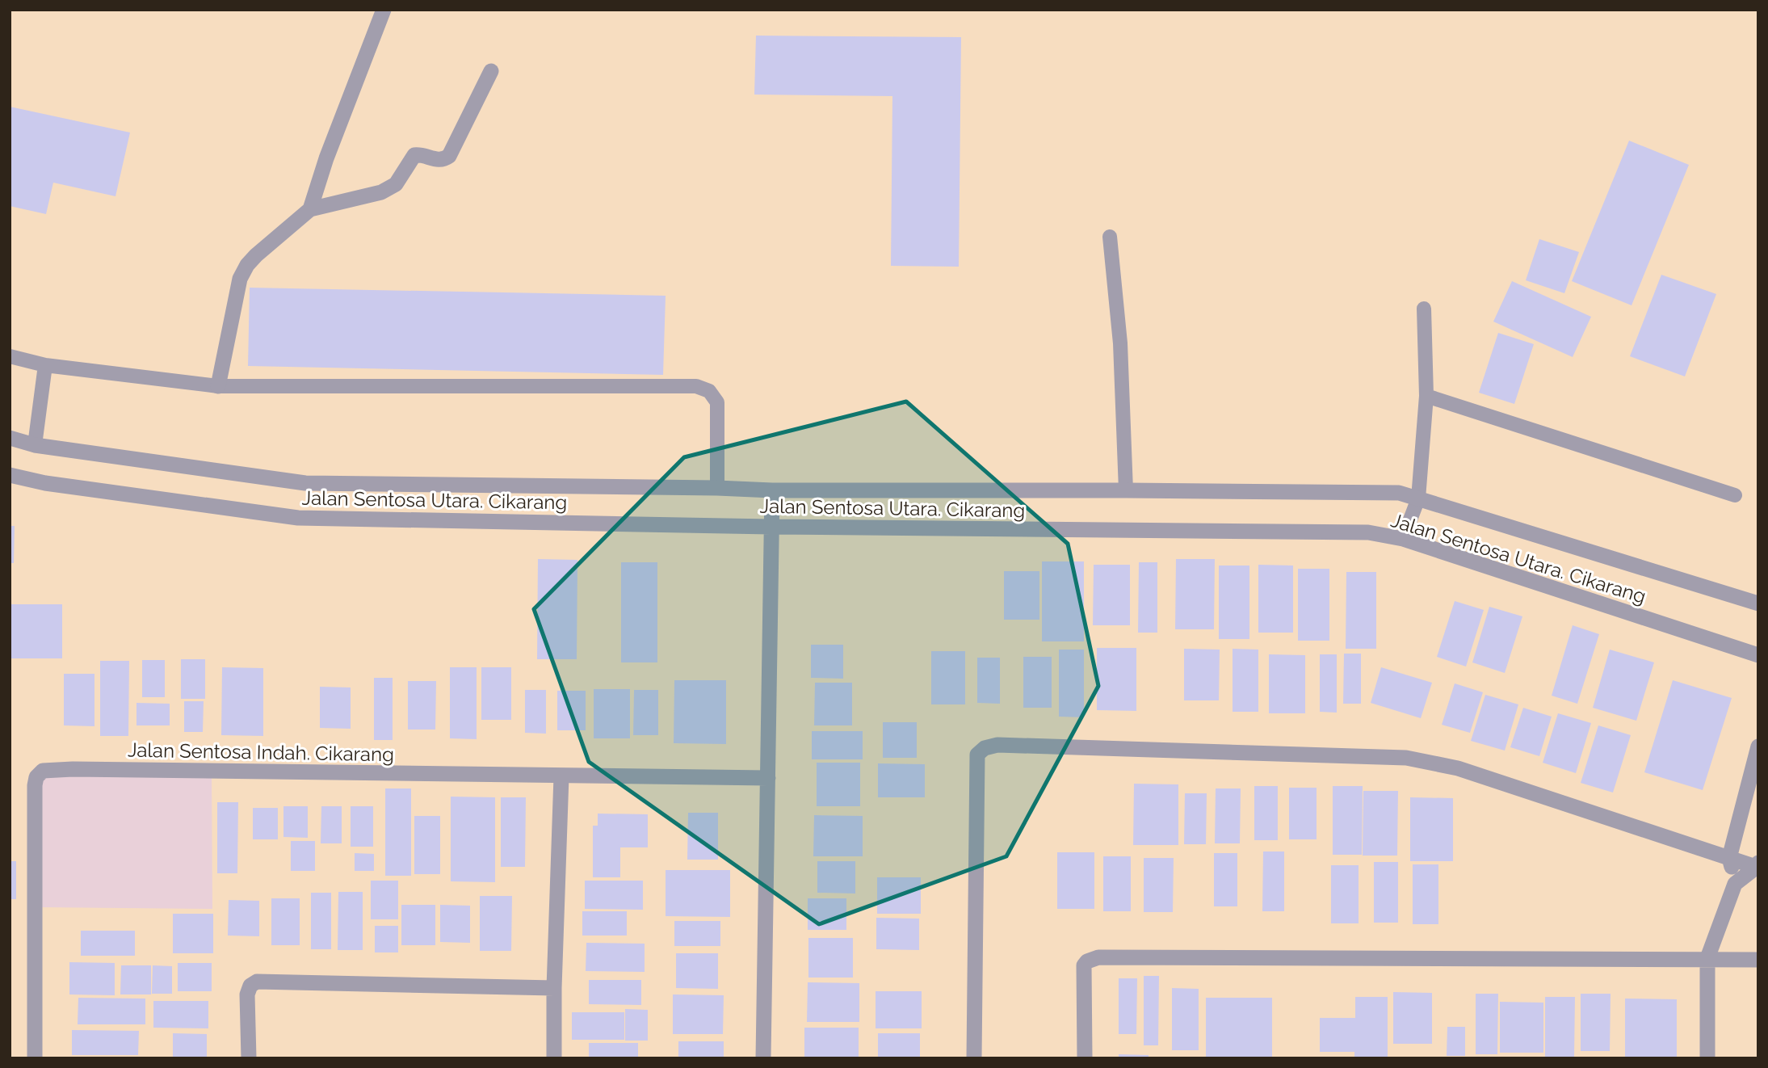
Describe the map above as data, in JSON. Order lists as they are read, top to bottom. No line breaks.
{"streets":{"street":["Jalan Sentosa Utara. Cikarang","Jalan Sentosa Indah. Cikarang"]}}
